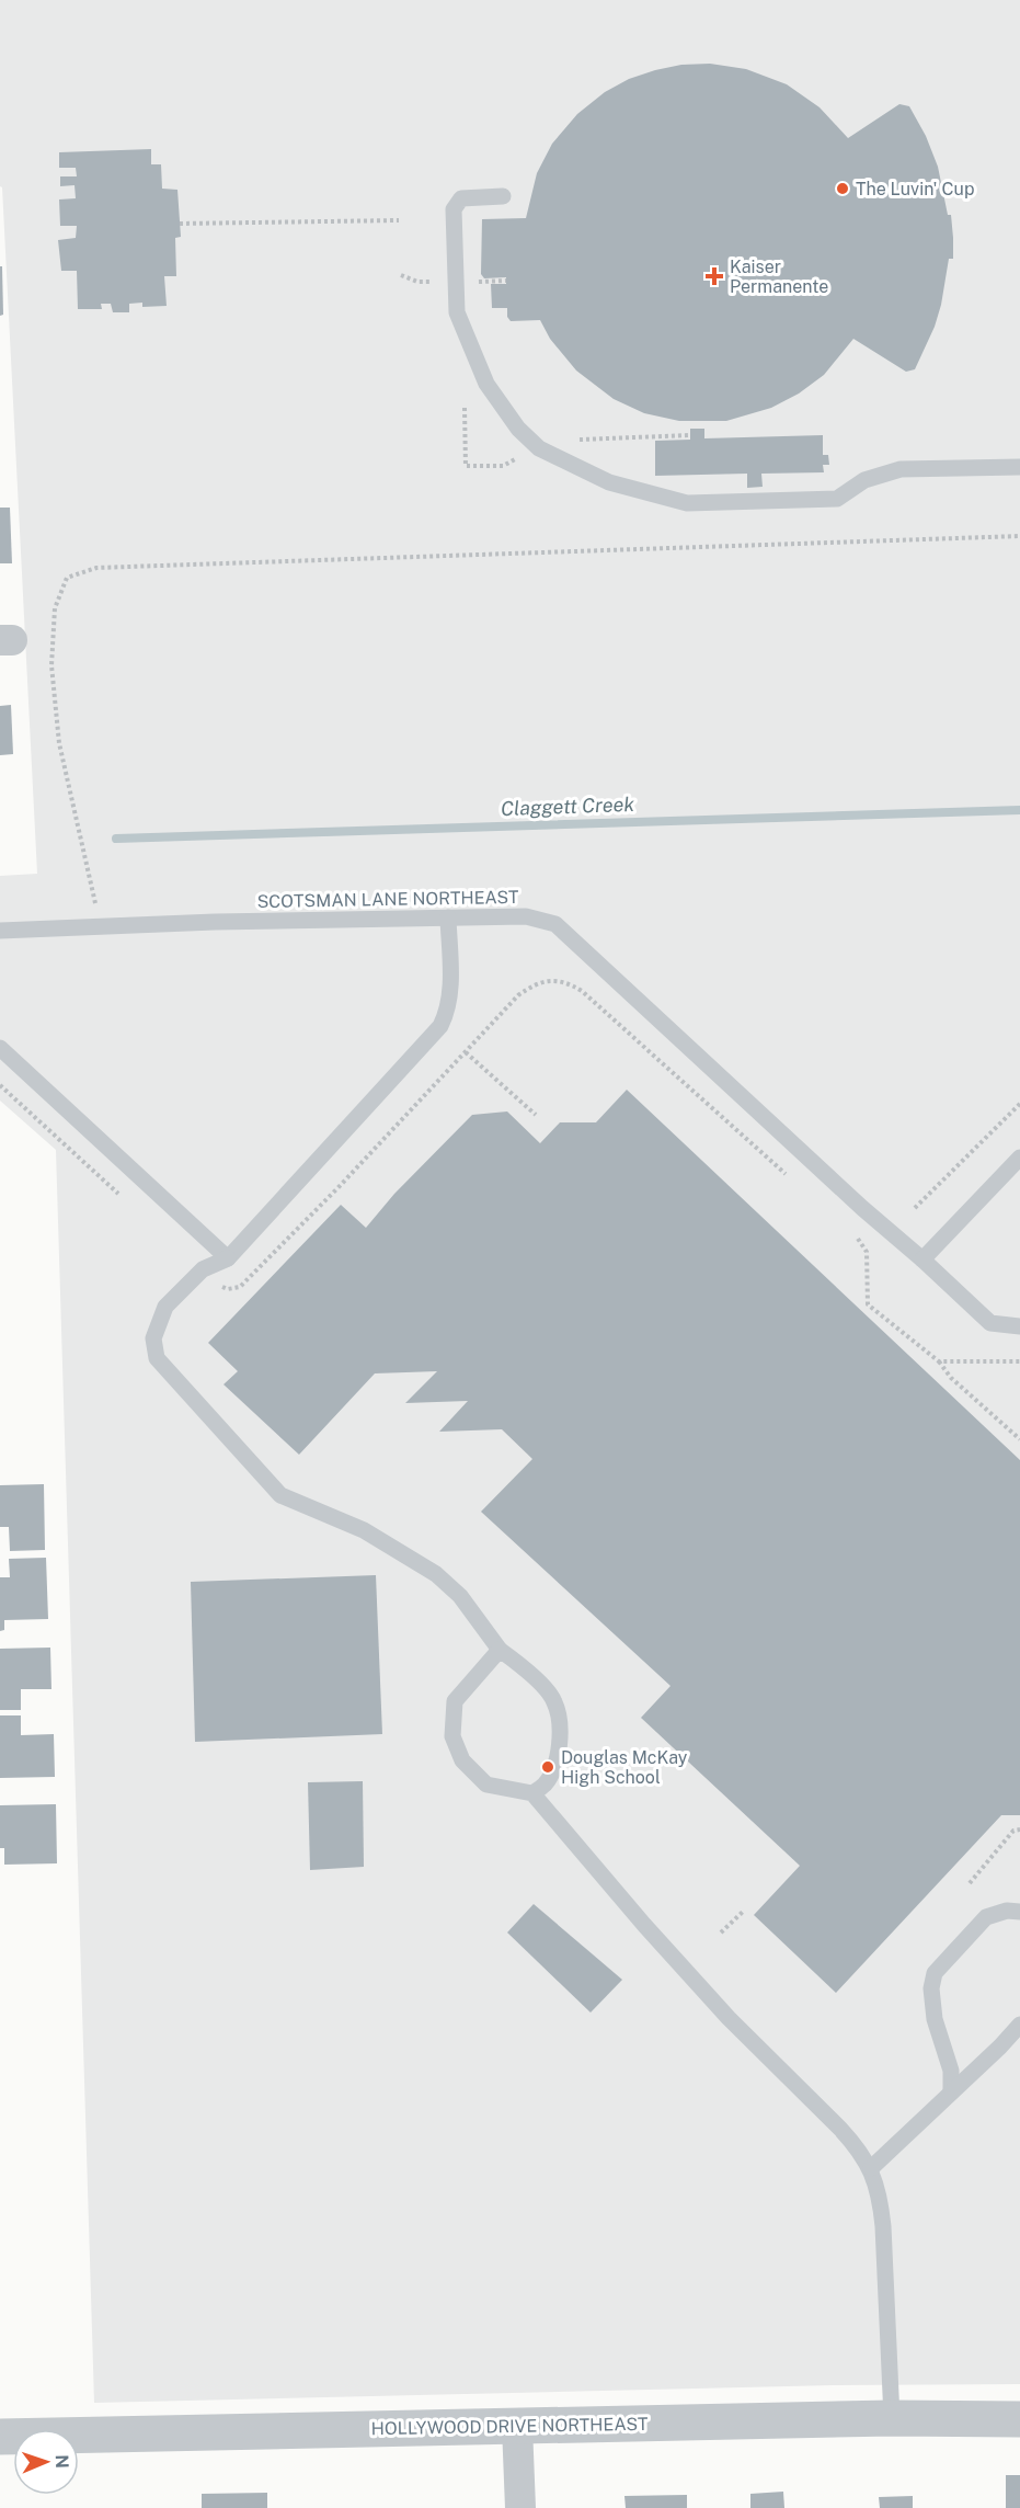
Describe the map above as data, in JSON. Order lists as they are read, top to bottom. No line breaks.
{"streets":{"street":["HOLLYWOOD DRIVE NORTHEAST"],"lane":["SCOTSMAN LANE NORTHEAST"]},"water":["Claggett Creek"],"places":{"other":["The Luvin' Cup","Douglas McKay High School"],"health":["Kaiser Permanente"]},"north":"right"}
